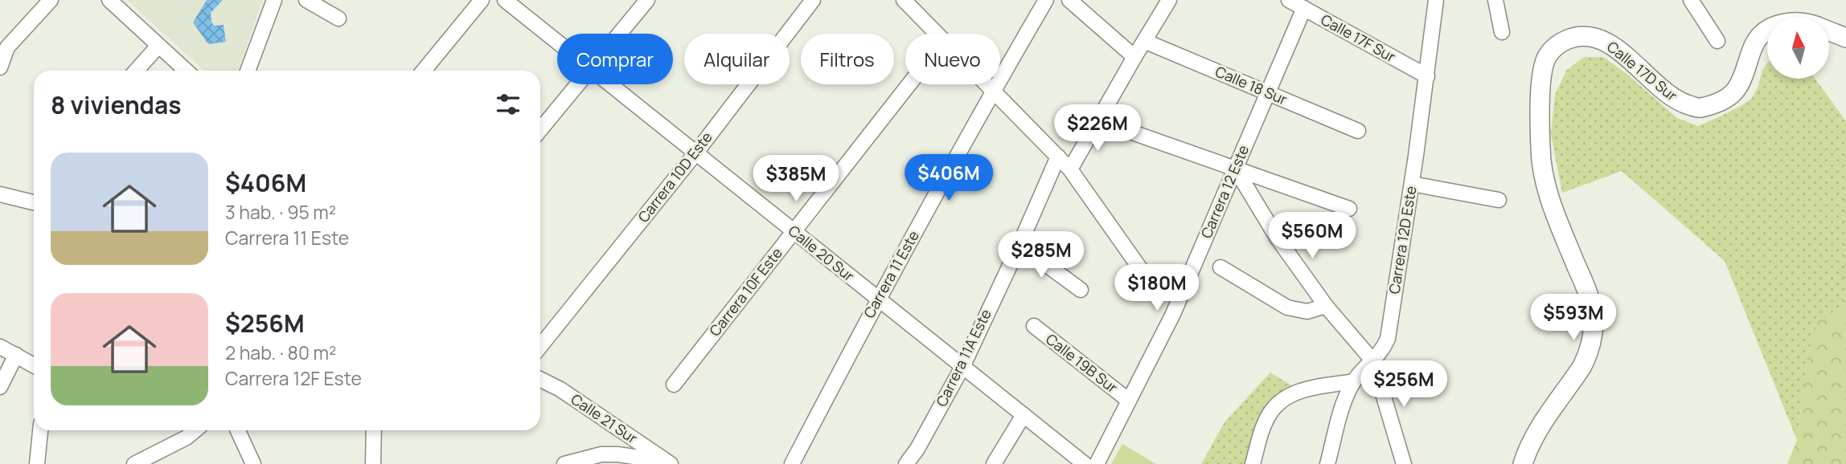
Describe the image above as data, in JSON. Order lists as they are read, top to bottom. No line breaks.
{"streets":{"main road":["Calle 17D Sur"],"street":["Calle 17F Sur","Calle 18 Sur","Carrera 10D Este","Carrera 12 Este","Carrera 12D Este","Calle 20 Sur","Carrera 11 Este","Carrera 10F Este","Carrera 11A Este","Calle 19B Sur","Calle 21 Sur"]},"crossings":[["Calle 17F Sur","Carrera 12 Este"],["Calle 17F Sur","Carrera 12D Este"],["Calle 18 Sur","Carrera 12 Este"],["Carrera 10D Este","Calle 20 Sur"],["Carrera 12 Este","Calle 19B Sur"],["Calle 20 Sur","Carrera 11 Este"],["Calle 20 Sur","Carrera 10F Este"],["Calle 20 Sur","Carrera 11A Este"]],"north":"top","page":{"chip":["Comprar","Alquilar","Filtros","Nuevo"],"heading":"8 viviendas","price":["$226M","$406M","$385M","$560M","$285M","$180M","$593M","$256M"],"list":[{"name":"$406M","note":"3 hab. · 95 m² · Carrera 11 Este"},{"name":"$256M","note":"2 hab. · 80 m² · Carrera 12F Este"}]}}
